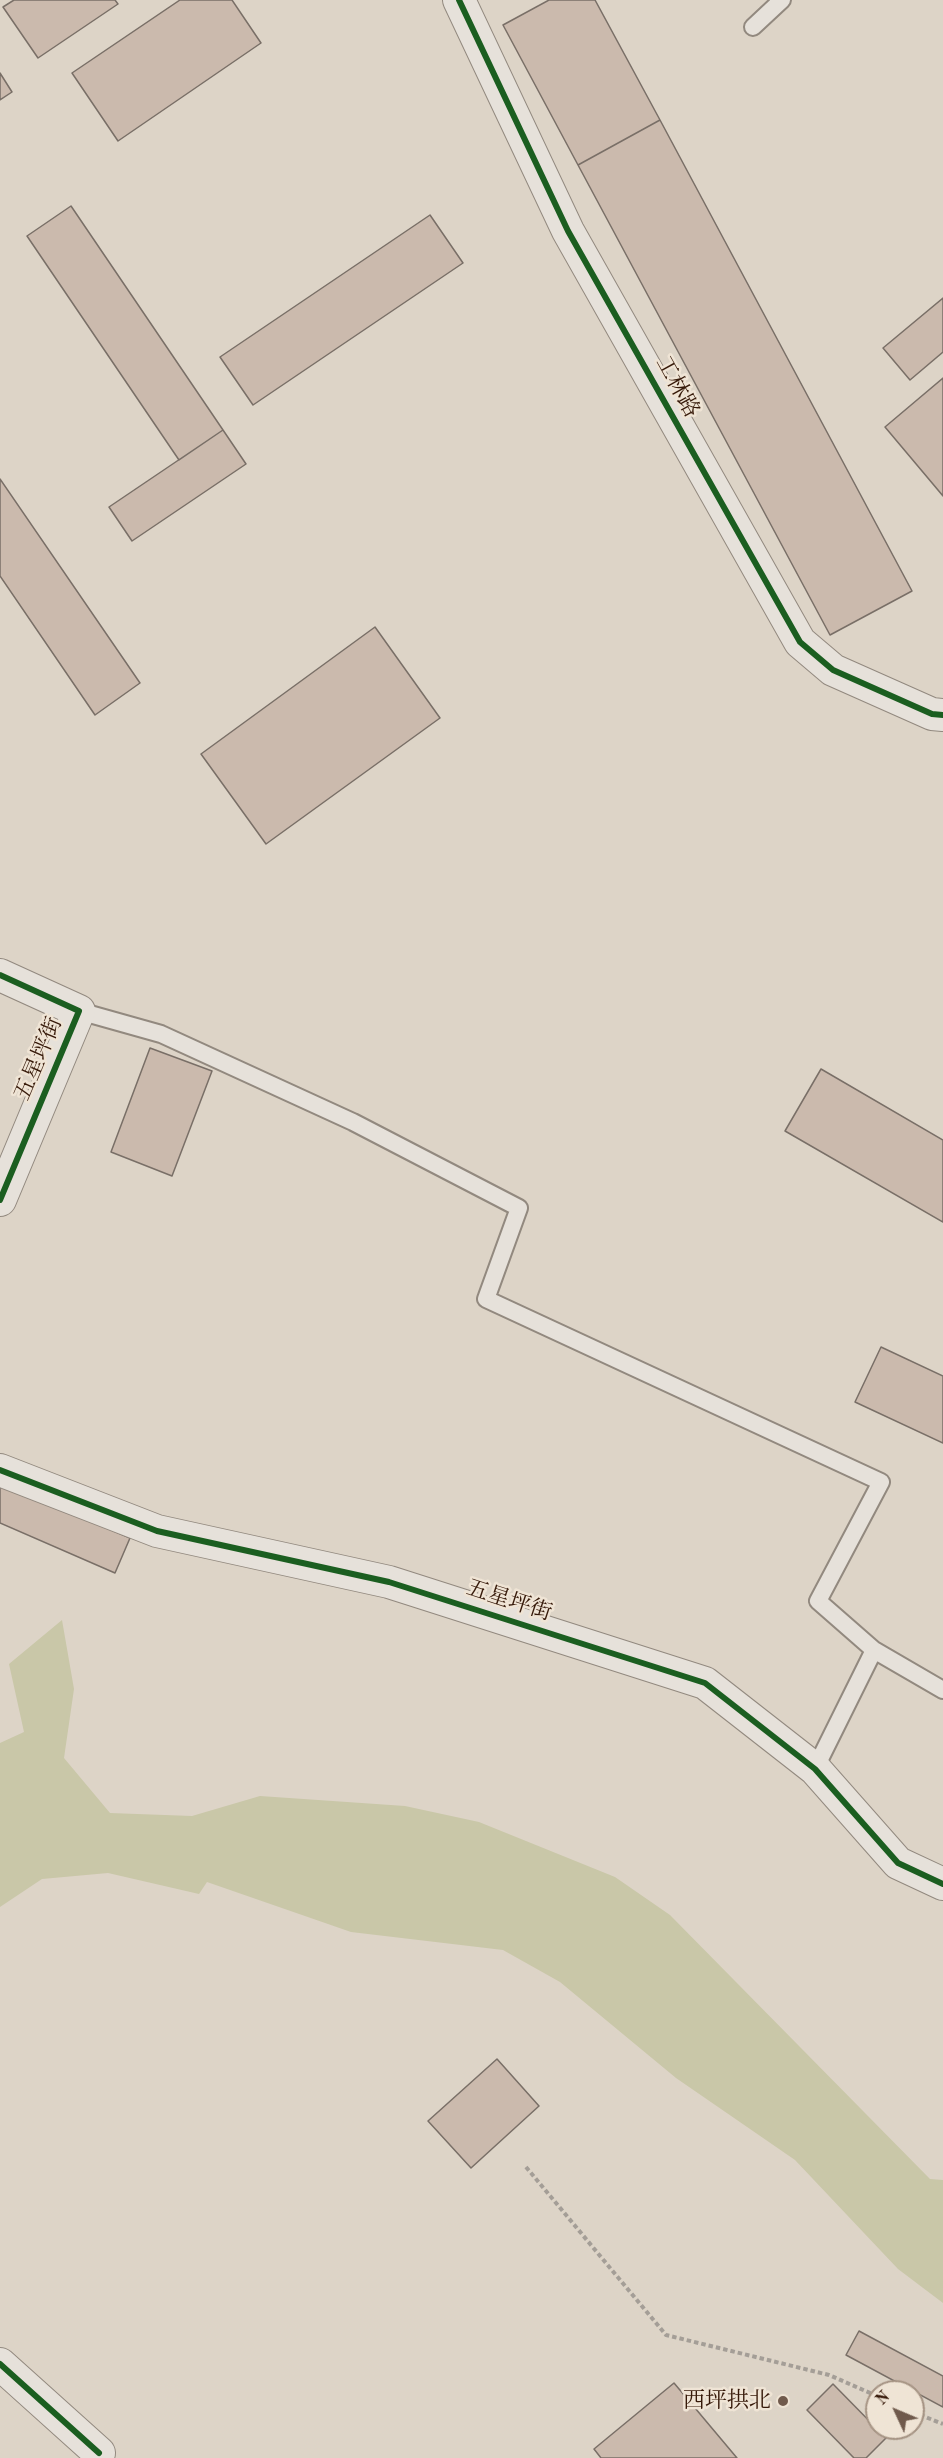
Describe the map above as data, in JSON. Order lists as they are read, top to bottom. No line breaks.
{"streets":{"street":["工林路","五星坪街"]},"places":["西坪拱北"],"north":"top left"}
